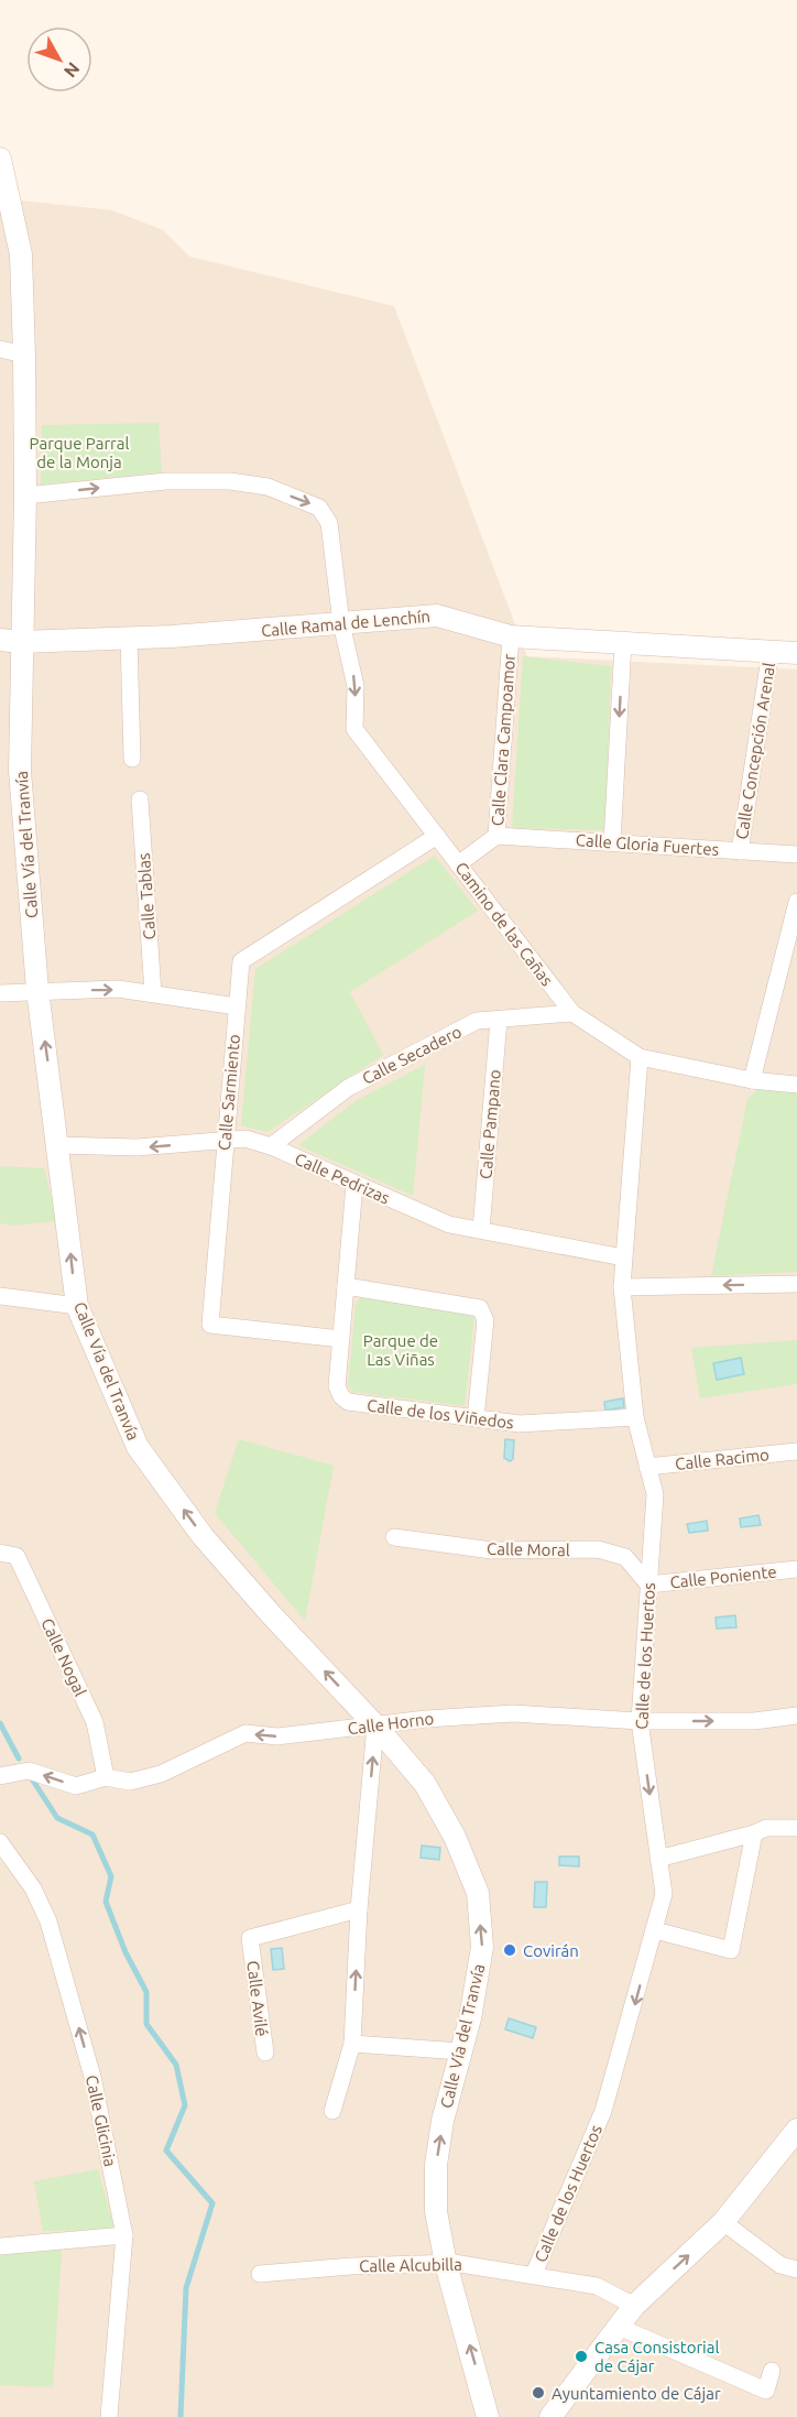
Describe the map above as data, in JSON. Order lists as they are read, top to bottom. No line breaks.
{"streets":{"street":["Calle Ramal de Lenchín","Calle Clara Campoamor","Calle Concepción Arenal","Calle Vía del Tranvía","Calle Gloria Fuertes","Calle Tablas","Camino de las Cañas","Calle Secadero","Calle Sarmiento","Calle Pampano","Calle Pedrizas","Calle de los Viñedos","Calle Racimo","Calle Moral","Calle Poniente","Calle de los Huertos","Calle Nogal","Calle Horno","Calle Avilé","Calle Glicinia","Calle Alcubilla"]},"crossings":[["Calle Ramal de Lenchín","Calle Clara Campoamor"],["Calle Ramal de Lenchín","Calle Concepción Arenal"],["Calle Ramal de Lenchín","Calle Vía del Tranvía"],["Calle Ramal de Lenchín","Camino de las Cañas"],["Calle Clara Campoamor","Calle Gloria Fuertes"],["Calle Clara Campoamor","Camino de las Cañas"],["Calle Concepción Arenal","Calle Gloria Fuertes"],["Calle Vía del Tranvía","Camino de las Cañas"],["Calle Vía del Tranvía","Calle Pedrizas"],["Calle Vía del Tranvía","Calle Horno"],["Calle Vía del Tranvía","Calle Alcubilla"],["Camino de las Cañas","Calle Secadero"],["Camino de las Cañas","Calle Sarmiento"],["Camino de las Cañas","Calle de los Huertos"],["Calle Secadero","Calle Pampano"],["Calle Secadero","Calle Pedrizas"],["Calle Sarmiento","Calle Pedrizas"],["Calle Sarmiento","Calle de los Viñedos"],["Calle Pampano","Calle Pedrizas"],["Calle Pedrizas","Calle de los Viñedos"],["Calle Pedrizas","Calle de los Huertos"],["Calle de los Viñedos","Calle de los Huertos"],["Calle Racimo","Calle de los Huertos"],["Calle Moral","Calle Poniente"],["Calle Moral","Calle de los Huertos"],["Calle Poniente","Calle de los Huertos"],["Calle de los Huertos","Calle Horno"],["Calle de los Huertos","Calle Alcubilla"],["Calle Nogal","Calle Horno"]],"one_way":["Calle Vía del Tranvía","Camino de las Cañas","Calle de los Huertos","Calle Glicinia"],"parks":["Parque Parral de la Monja","Parque de Las Viñas"],"places":["Covirán","Casa Consistorial de Cájar","Ayuntamiento de Cájar"],"north":"bottom right"}
